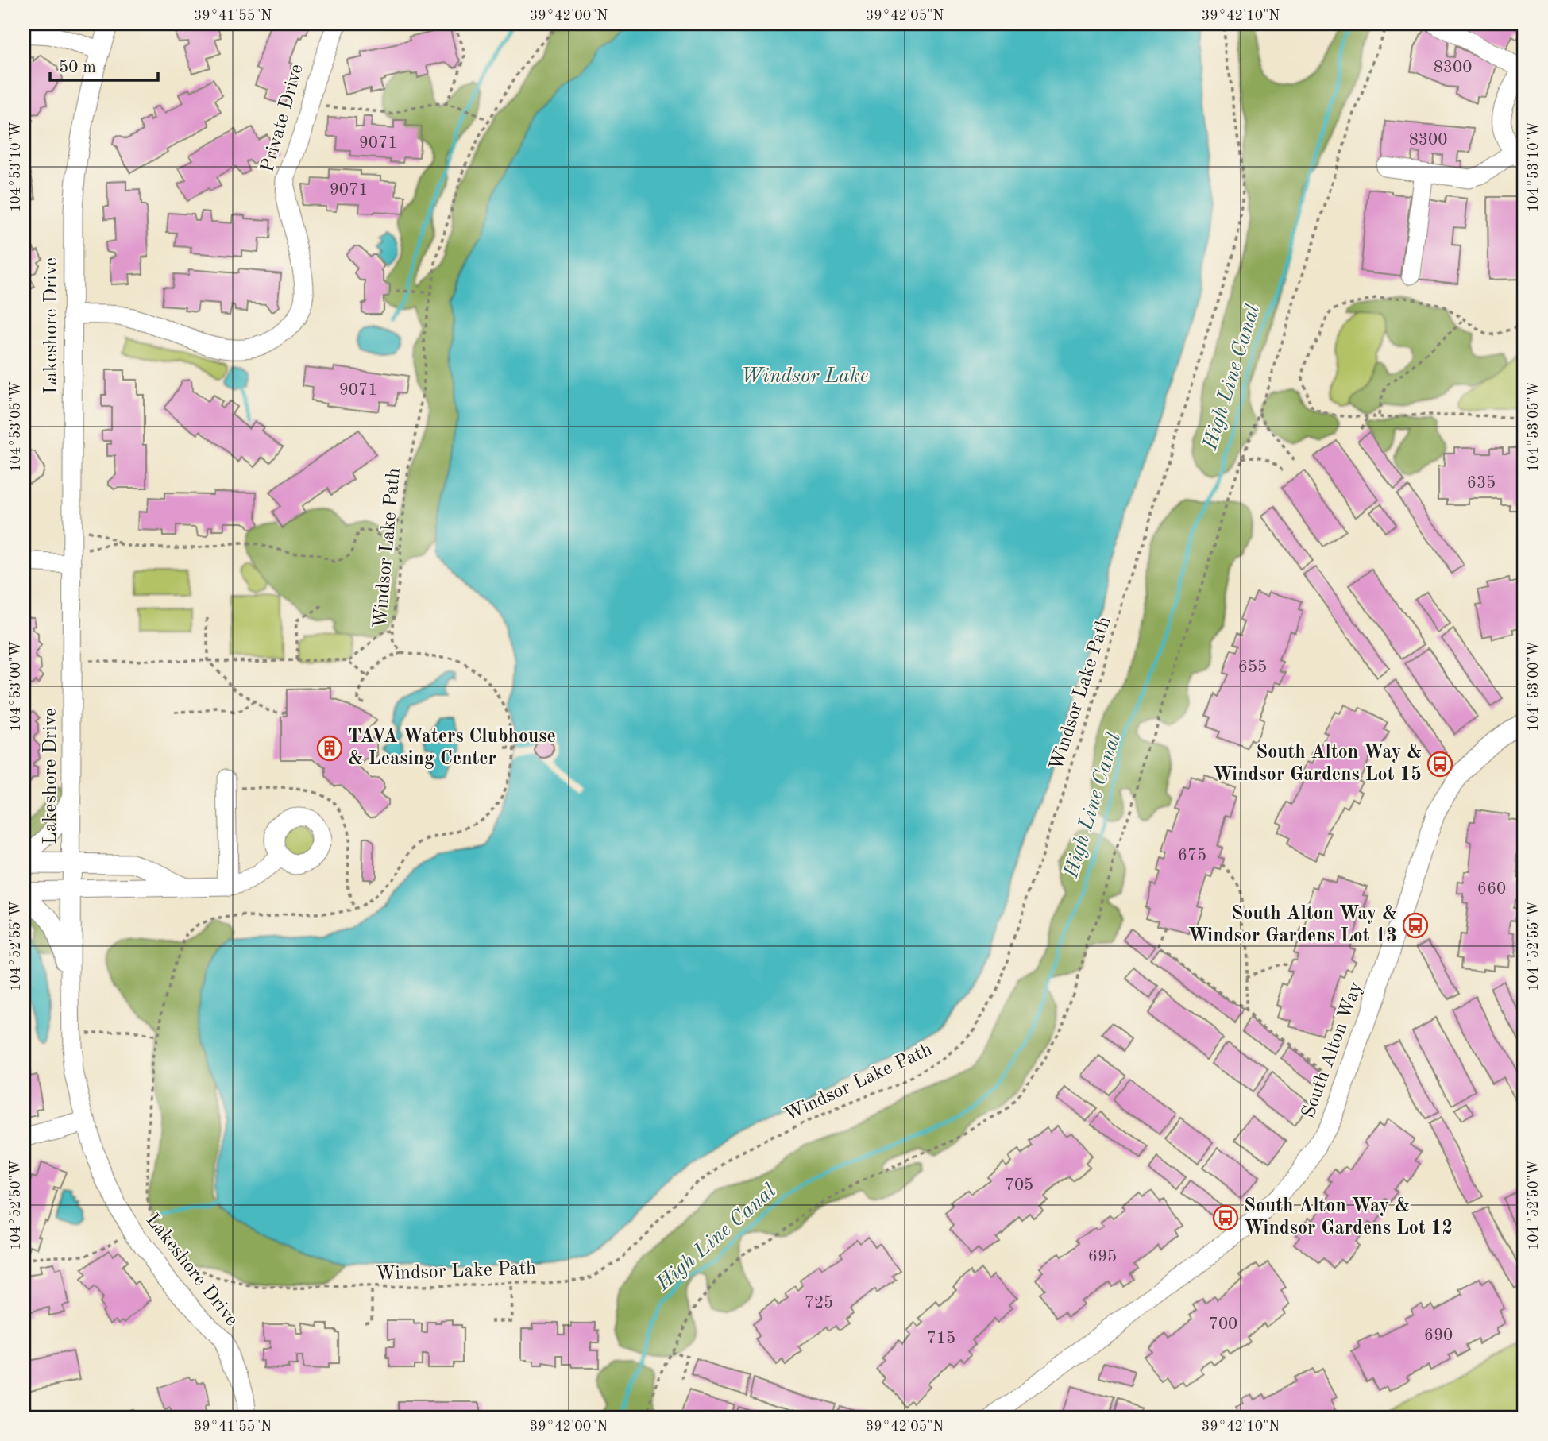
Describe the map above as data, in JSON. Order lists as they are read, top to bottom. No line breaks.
{"streets":{"street":["Private Drive","Lakeshore Drive","South Alton Way"],"path":["Windsor Lake Path"]},"crossings":[["Private Drive","Lakeshore Drive"]],"water":["Windsor Lake","High Line Canal"],"places":{"building":["TAVA Waters Clubhouse & Leasing Center"],"bus stop":["South Alton Way & Windsor Gardens Lot 15","South Alton Way & Windsor Gardens Lot 13","South Alton Way & Windsor Gardens Lot 12"]},"house_numbers":["8300","8300","9071","9071","9071","635","655","675","660","705","695","725","700","690","715"],"scale_bar":"50 m","coordinates":["39°41'55\"N","39°42'00\"N","39°42'05\"N","39°42'10\"N","104°53'10\"W","104°53'05\"W","104°53'00\"W","104°52'55\"W","104°52'50\"W"]}
